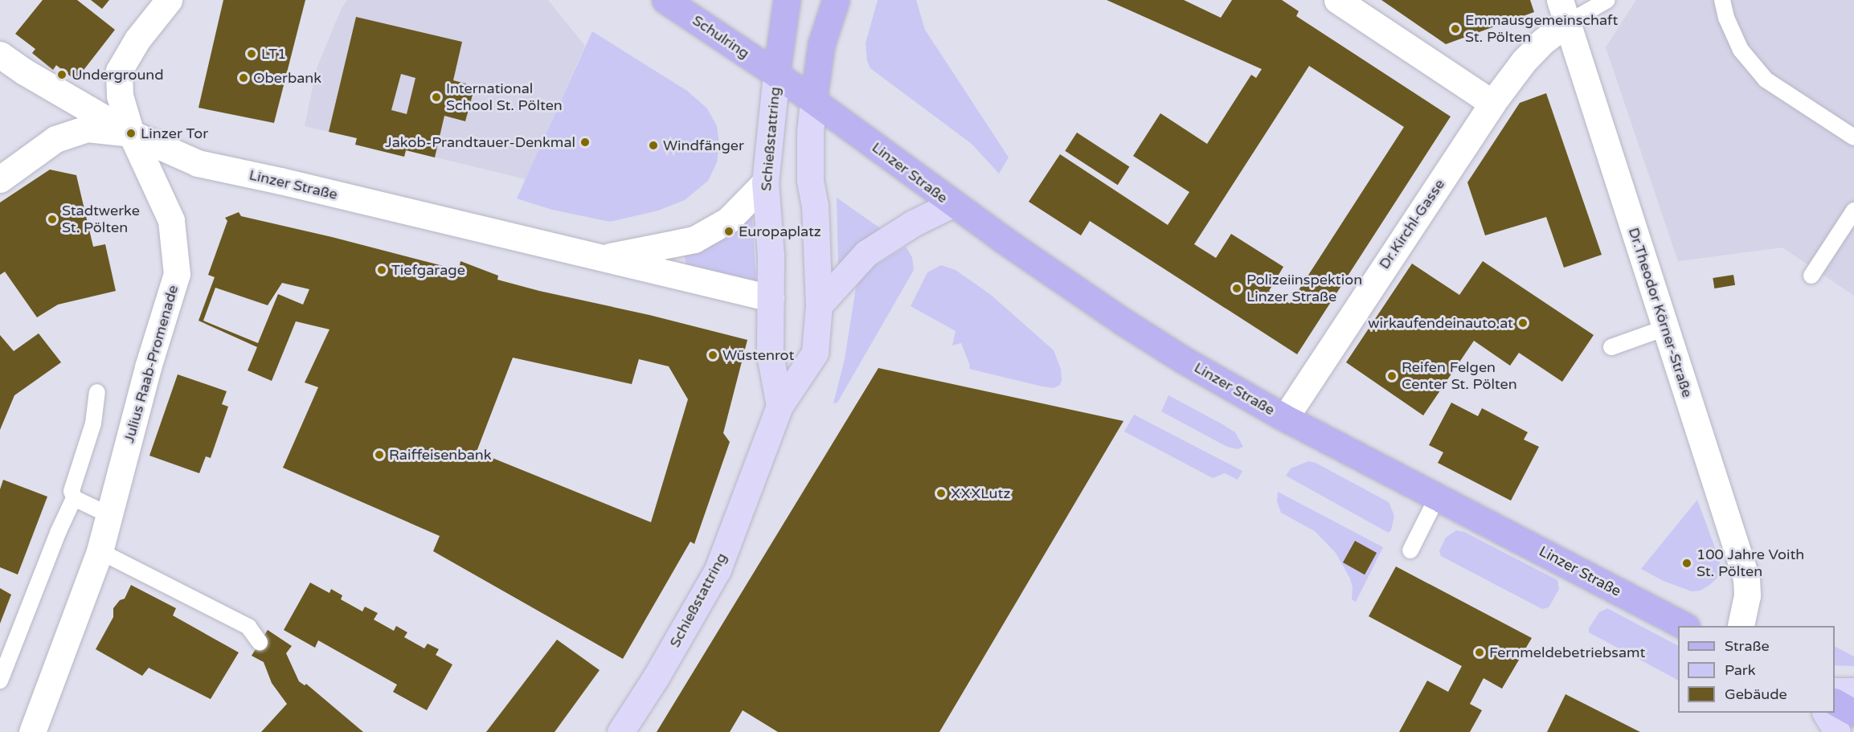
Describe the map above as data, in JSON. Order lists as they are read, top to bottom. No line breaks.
{"streets":{"main road":["Schulring","Schießstattring","Linzer Straße"],"street":["Dr.Kirchl-Gasse","Dr.Theodor Körner-Straße","Julius Raab-Promenade"]},"crossings":[["Schulring","Schießstattring"],["Schulring","Linzer Straße"],["Schießstattring","Linzer Straße"],["Linzer Straße","Dr.Kirchl-Gasse"],["Linzer Straße","Julius Raab-Promenade"],["Dr.Kirchl-Gasse","Dr.Theodor Körner-Straße"]],"places":["Emmausgemeinschaft St. Pölten","LT1","Underground","Oberbank","International School St. Pölten","Linzer Tor","Jakob-Prandtauer-Denkmal","Windfänger","Stadtwerke St. Pölten","Europaplatz","Tiefgarage","Polizeiinspektion Linzer Straße","wirkaufendeinauto.at","Wüstenrot","Reifen Felgen Center St. Pölten","Raiffeisenbank","XXXLutz","100 Jahre Voith St. Pölten","Fernmeldebetriebsamt"],"legend":["Straße","Park","Gebäude"]}
